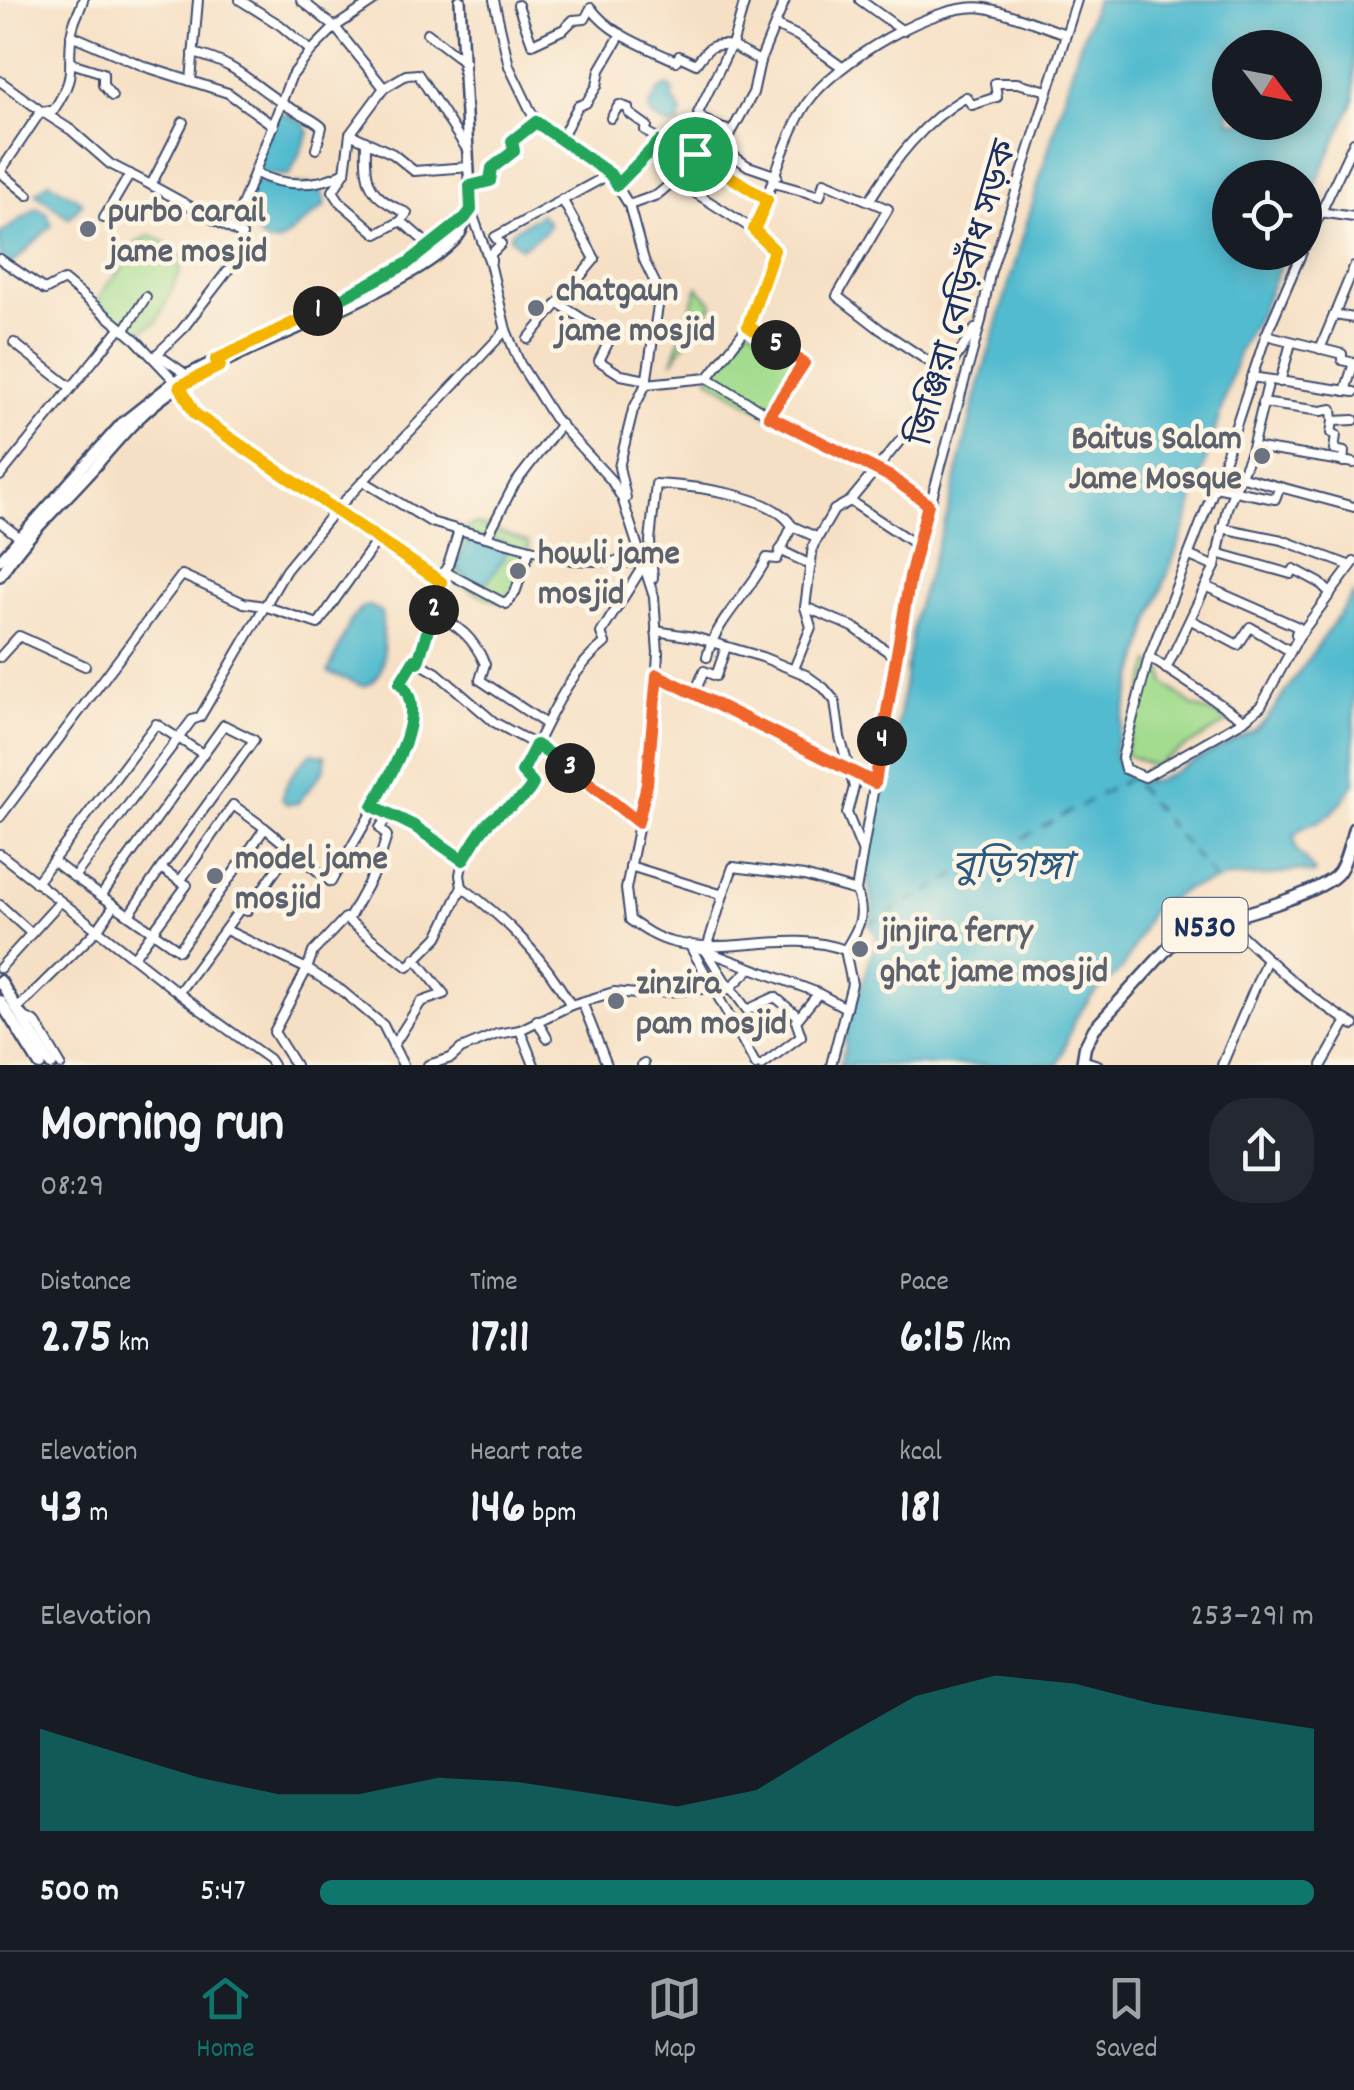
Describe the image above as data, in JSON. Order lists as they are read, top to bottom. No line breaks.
{"streets":{"highway":["N530"],"street":["জিঞ্জিরা বেড়িবাঁধ সড়ক"]},"water":["বুড়িগঙ্গা"],"places":["purbo carail jame mosjid","chatgaun jame mosjid","Baitus Salam Jame Mosque","howli jame mosjid","model jame mosjid","jinjira ferry ghat jame mosjid","zinzira pam mosjid"],"north":"bottom right","page":{"pins":["1","5","2","4","3"],"heading":["Morning run","08:29"],"stats":[["Distance","2.75 km"],["Time","17:11"],["Pace","6:15 /km"],["Elevation","43 m"],["Heart rate","146 bpm"],["kcal","181"]],"chart":["Elevation","253–291 m"],"list":[{"name":"500 m","note":"5:47"}],"tabs":["Home","Map","Saved"]}}
